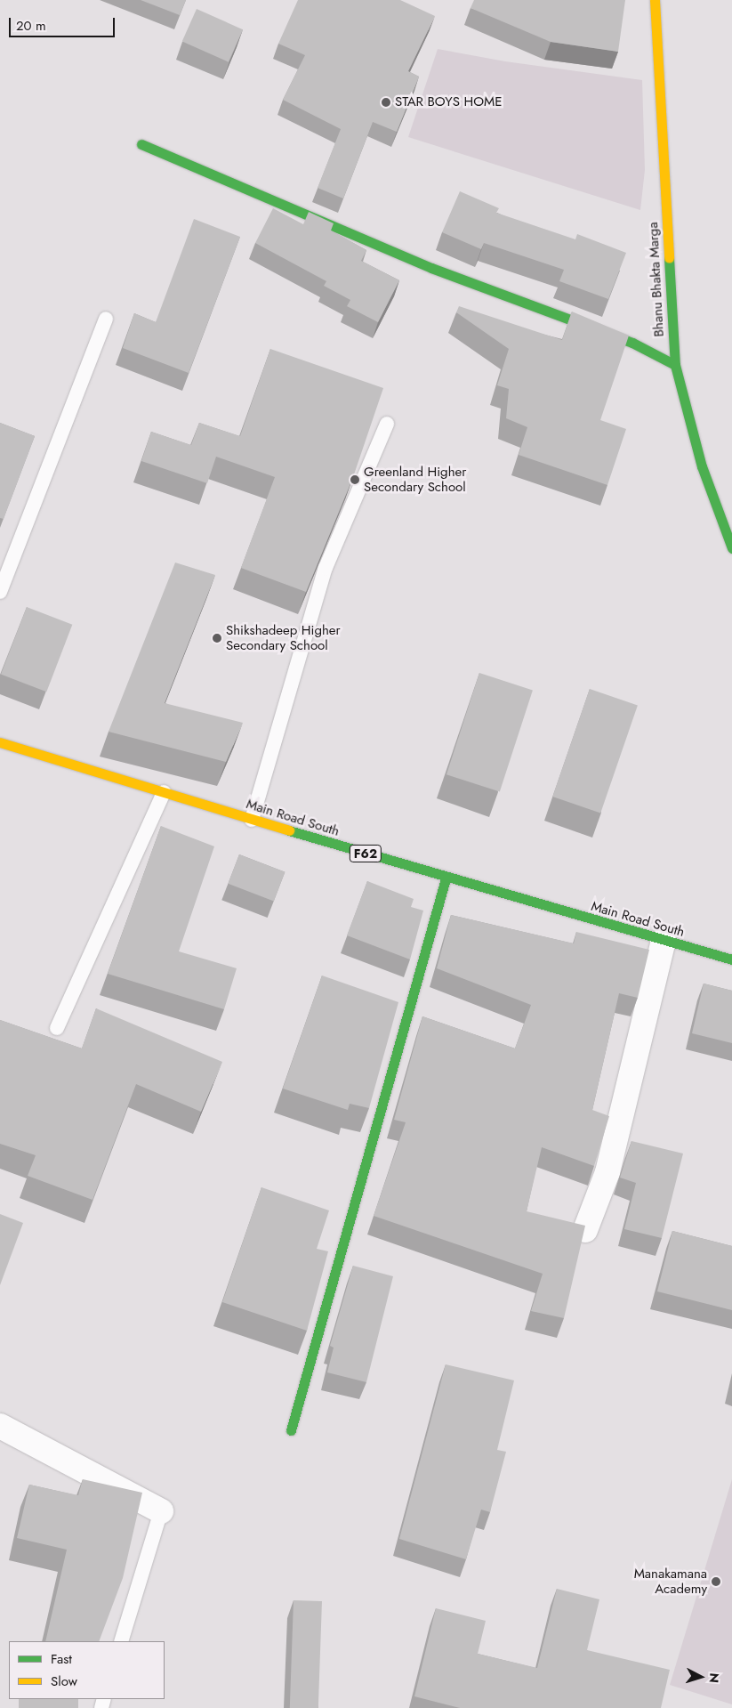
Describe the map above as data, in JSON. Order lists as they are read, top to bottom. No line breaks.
{"streets":{"street":["Bhanu Bhakta Marga","Main Road South","F62"]},"places":["STAR BOYS HOME","Greenland Higher Secondary School","Shikshadeep Higher Secondary School","Manakamana Academy"],"legend":["Fast","Slow"],"scale_bar":"20 m","north":"right"}
